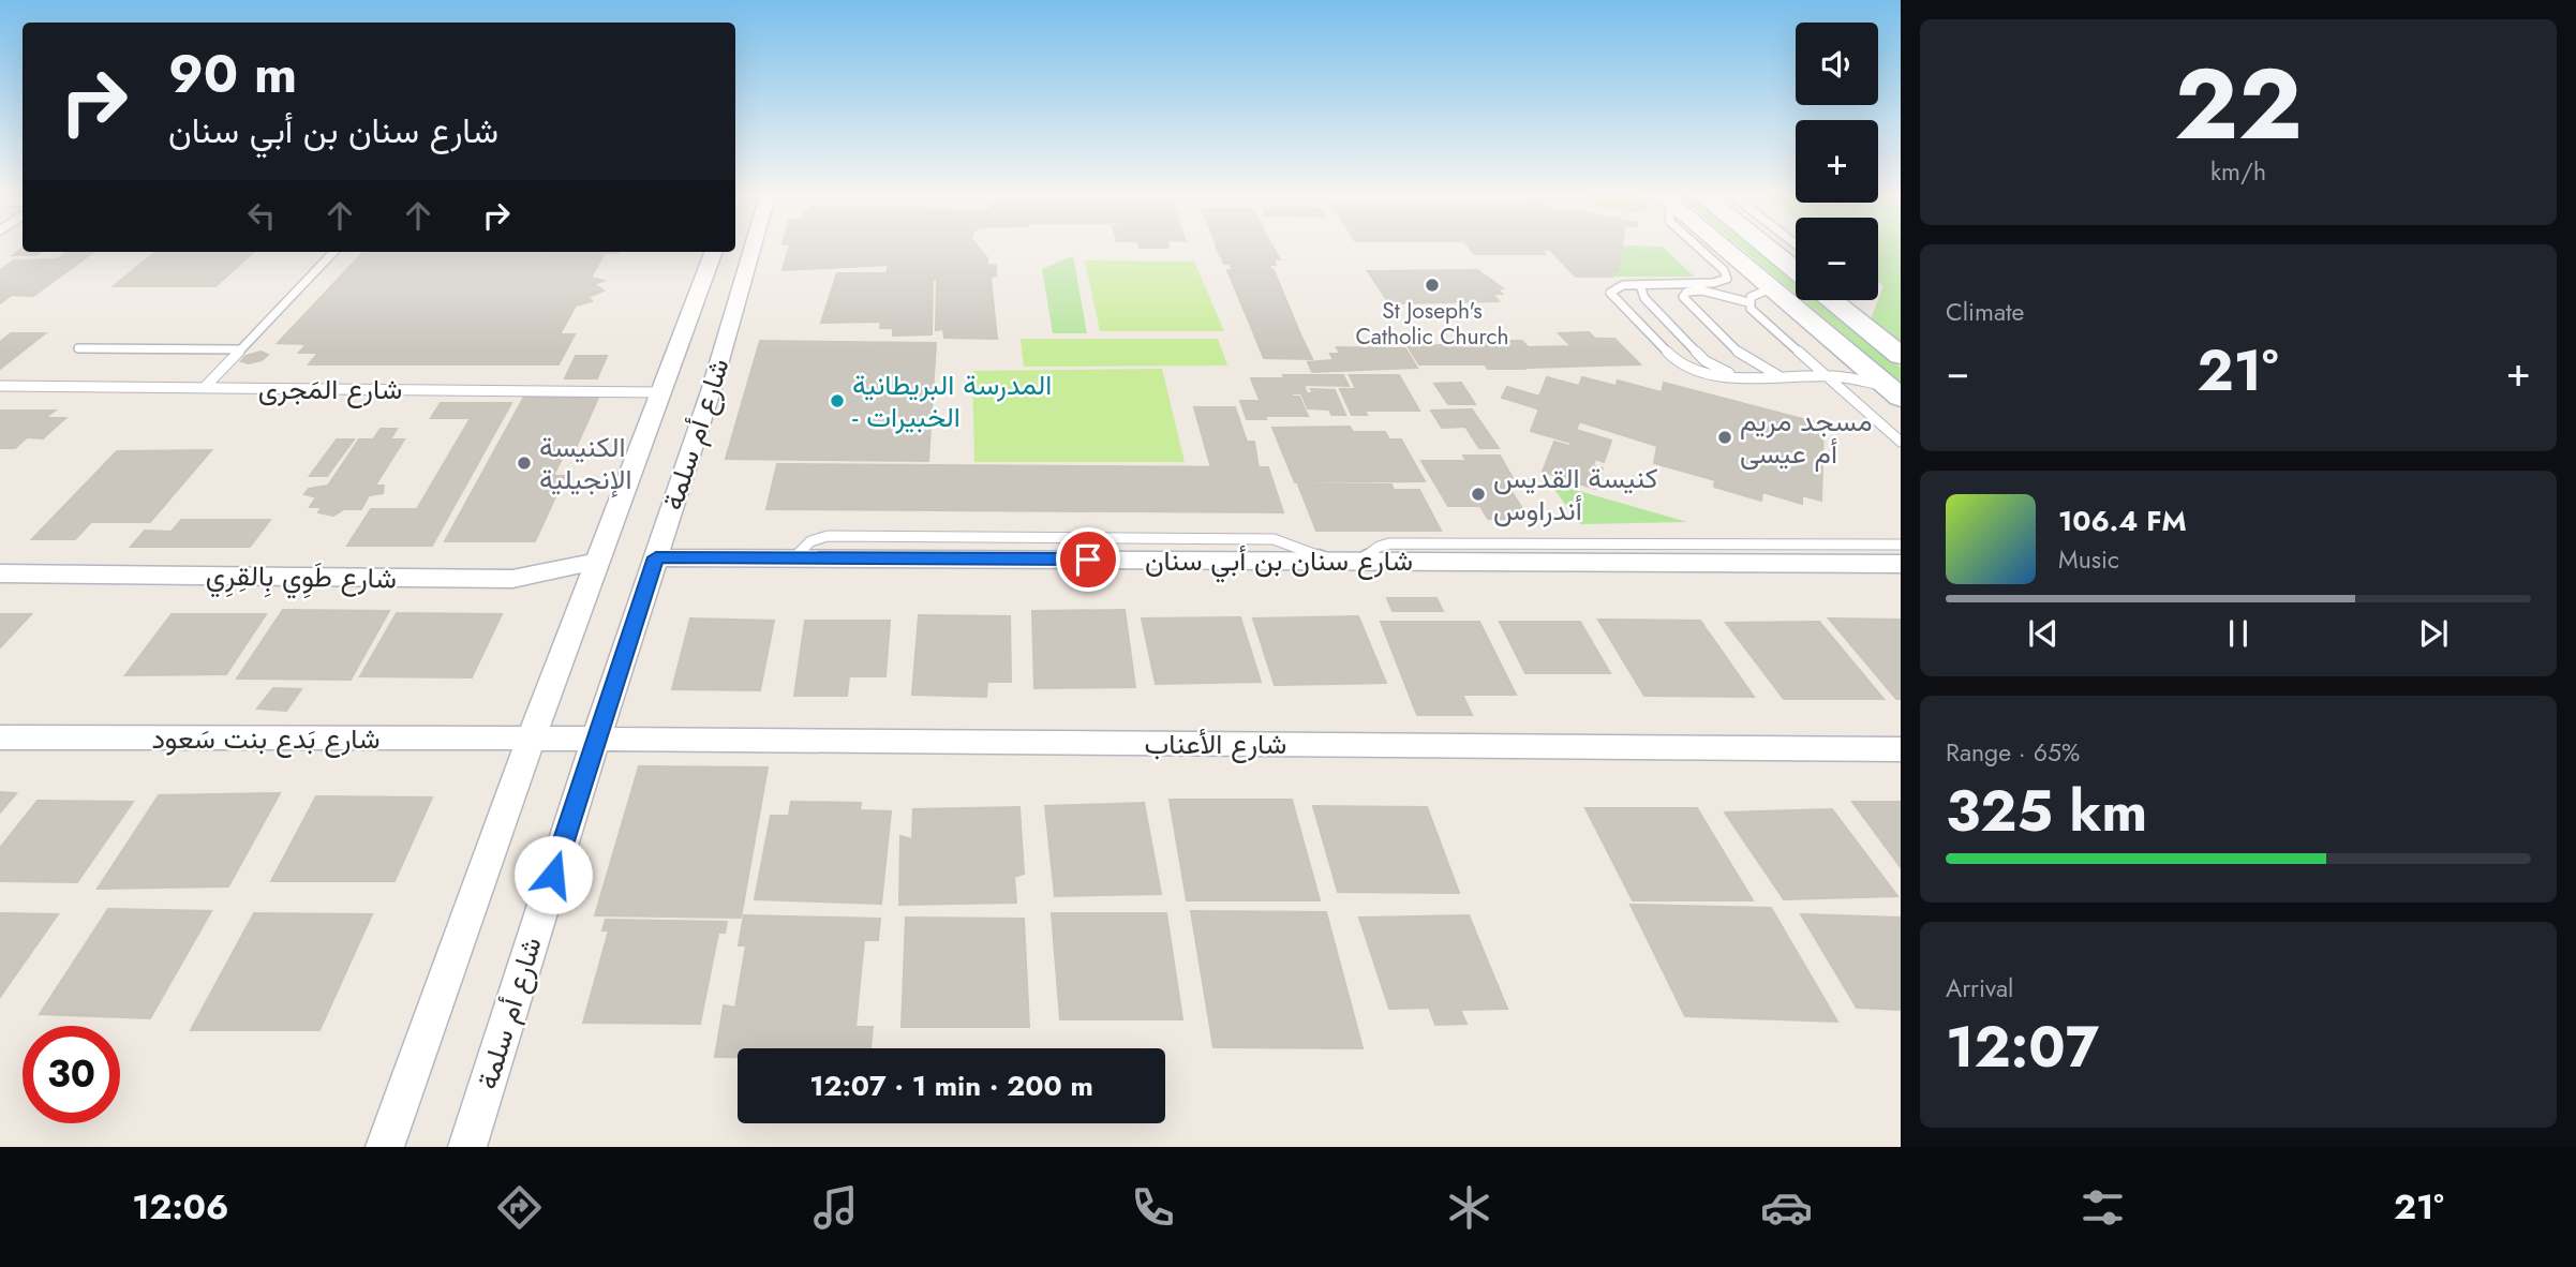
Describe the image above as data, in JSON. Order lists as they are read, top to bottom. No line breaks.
{"streets":{"street":["شارع أم سلمة","شارع سنان بن أبي سنان","شارع طَوِي بِالقِرِي","شارع بَدع بنت سَعود","شارع الأعناب"],"lane":["شارع المَجرى"]},"crossings":[["شارع المَجرى","شارع أم سلمة"],["شارع أم سلمة","شارع سنان بن أبي سنان"],["شارع أم سلمة","شارع طَوِي بِالقِرِي"],["شارع أم سلمة","شارع بَدع بنت سَعود"],["شارع أم سلمة","شارع الأعناب"],["شارع بَدع بنت سَعود","شارع الأعناب"]],"places":["St Joseph's Catholic Church","المدرسة البريطانية - الخبيرات","مسجد مريم أم عيسى","الكنيسة الإنجيلية","كنيسة القديس أندراوس"],"page":{"tile":[["22","km/h"],"Climate",["Range · 65%","325 km"],["Arrival","12:07"]],"map_buttons":["+","−"],"turn":["90 m","شارع سنان بن أبي سنان"],"heat":["−","21°","+"],"song":["106.4 FM","Music"],"limit":"30","trip":"12:07 · 1 min · 200 m","tabs":["12:06","21°"]}}
